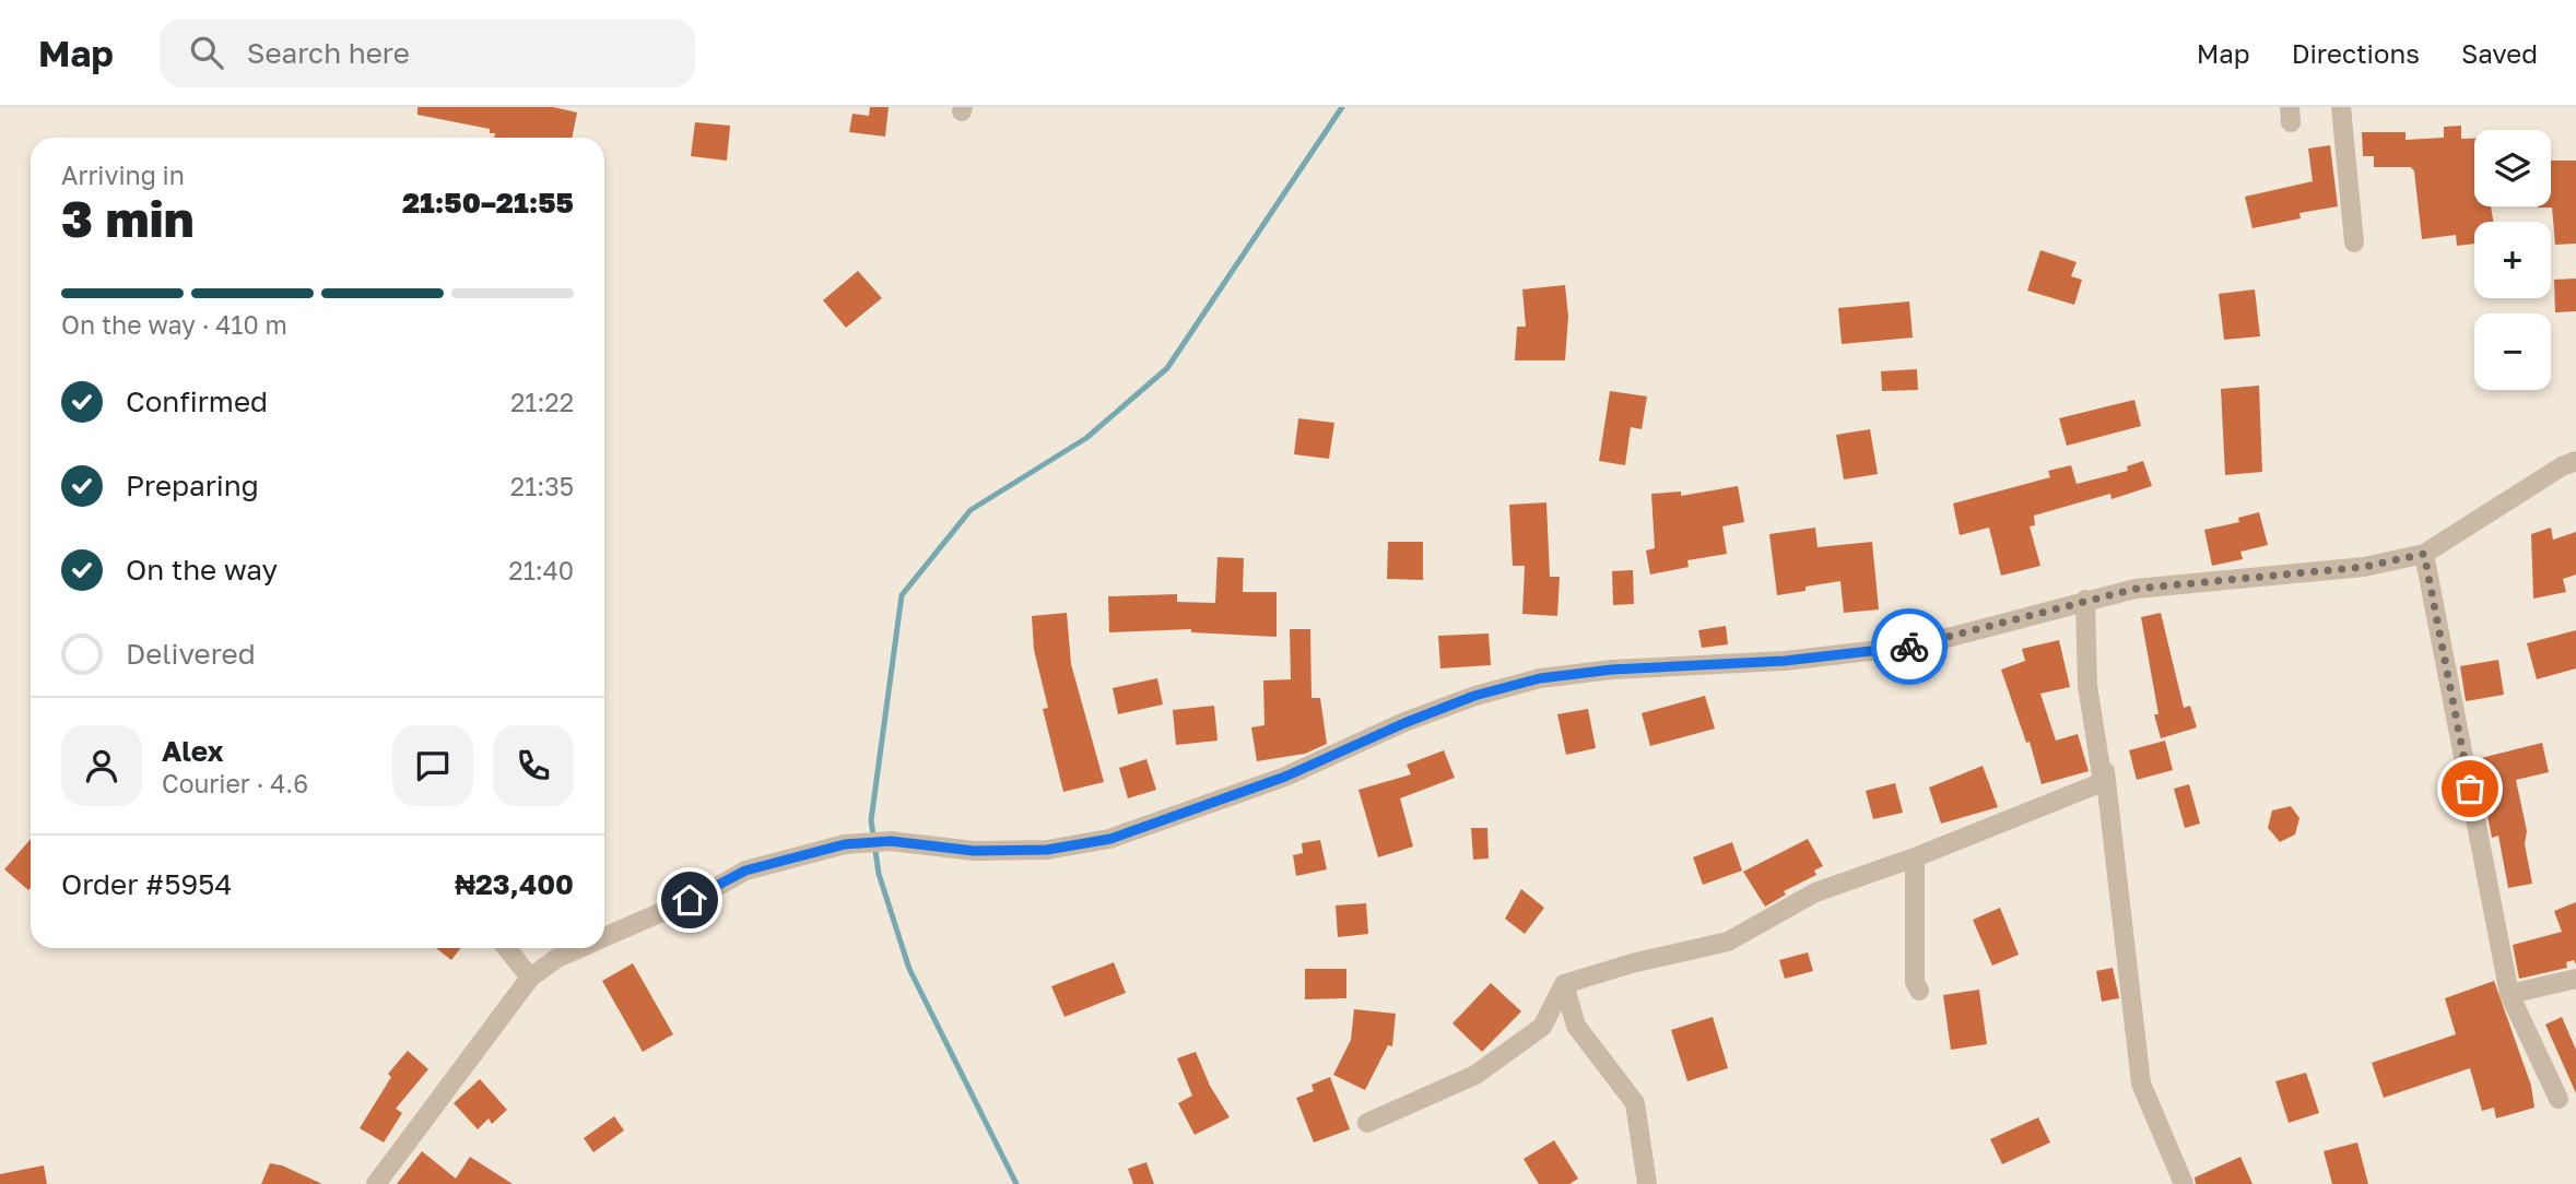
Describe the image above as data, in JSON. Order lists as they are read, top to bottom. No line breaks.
{"page":{"header":"Map","search":"Search here","nav":["Map","Directions","Saved"],"map_buttons":["+","−"],"heading":["3 min","Arriving in","21:50–21:55"],"panel":["Alex","Courier · 4.6","Order #5954","₦23,400"],"bar":"On the way · 410 m","list":[["Confirmed","21:22"],["Preparing","21:35"],["On the way","21:40"],"Delivered"]}}
